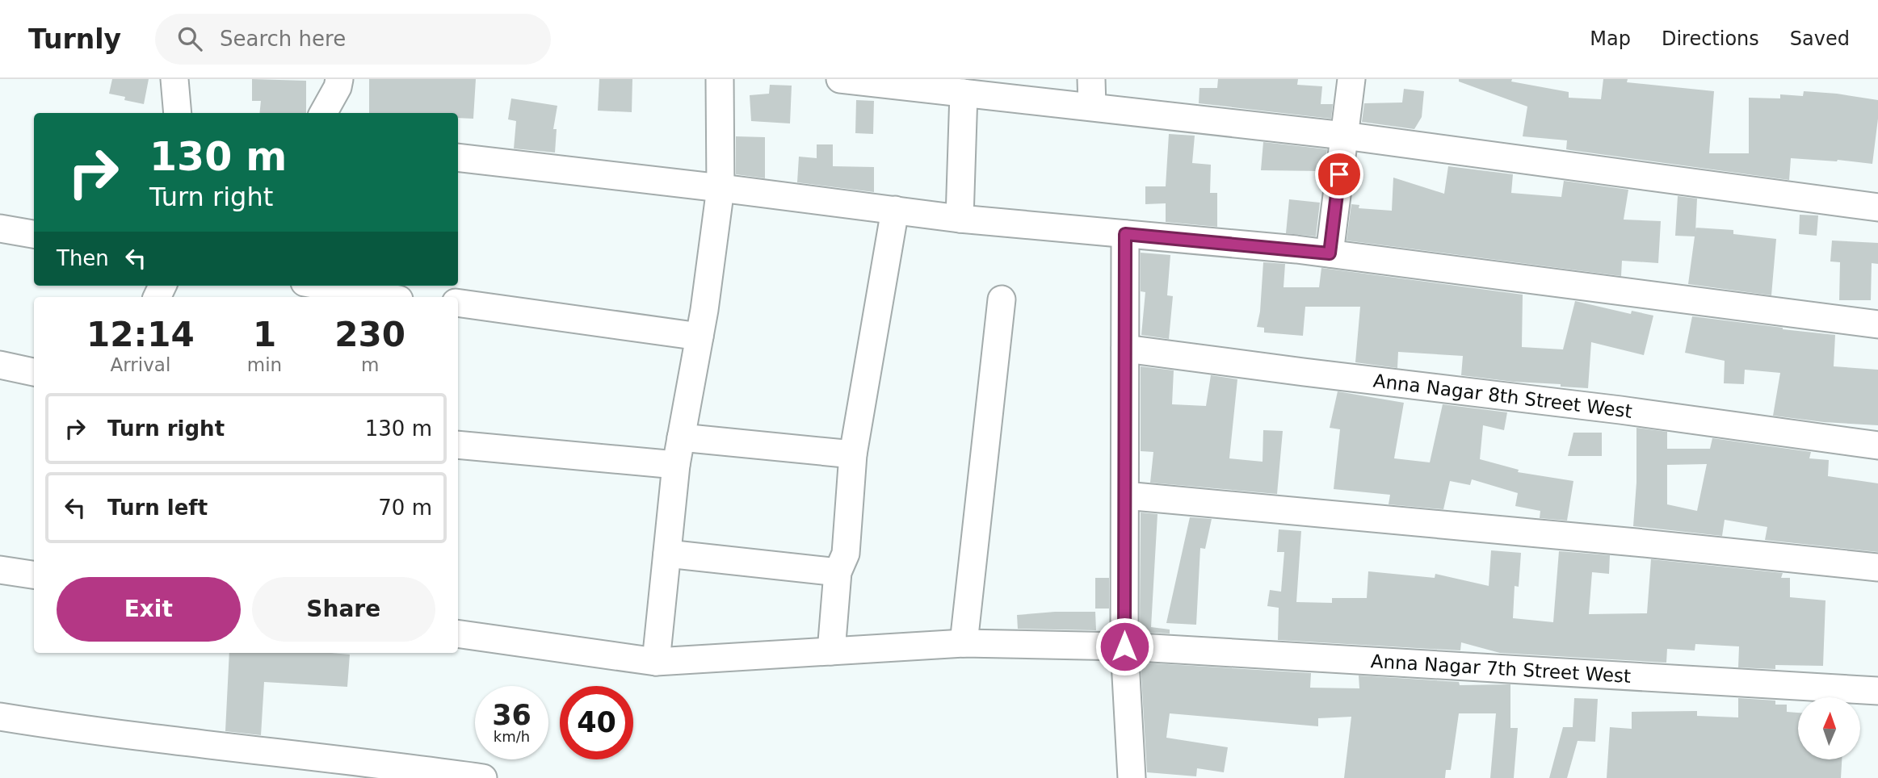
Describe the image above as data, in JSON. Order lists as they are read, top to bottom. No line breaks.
{"streets":{"street":["Anna Nagar 8th Street West","Anna Nagar 7th Street West"]},"north":"top","page":{"header":"Turnly","search":"Search here","nav":["Map","Directions","Saved"],"turn":["130 m","Turn right"],"then":"Then","eta":["12:14","Arrival","1","min","230","m"],"list":[{"name":"Turn right","value":"130 m"},{"name":"Turn left","value":"70 m"}],"buttons":["Exit","Share"],"speed":"36 km/h","limit":"40"}}
